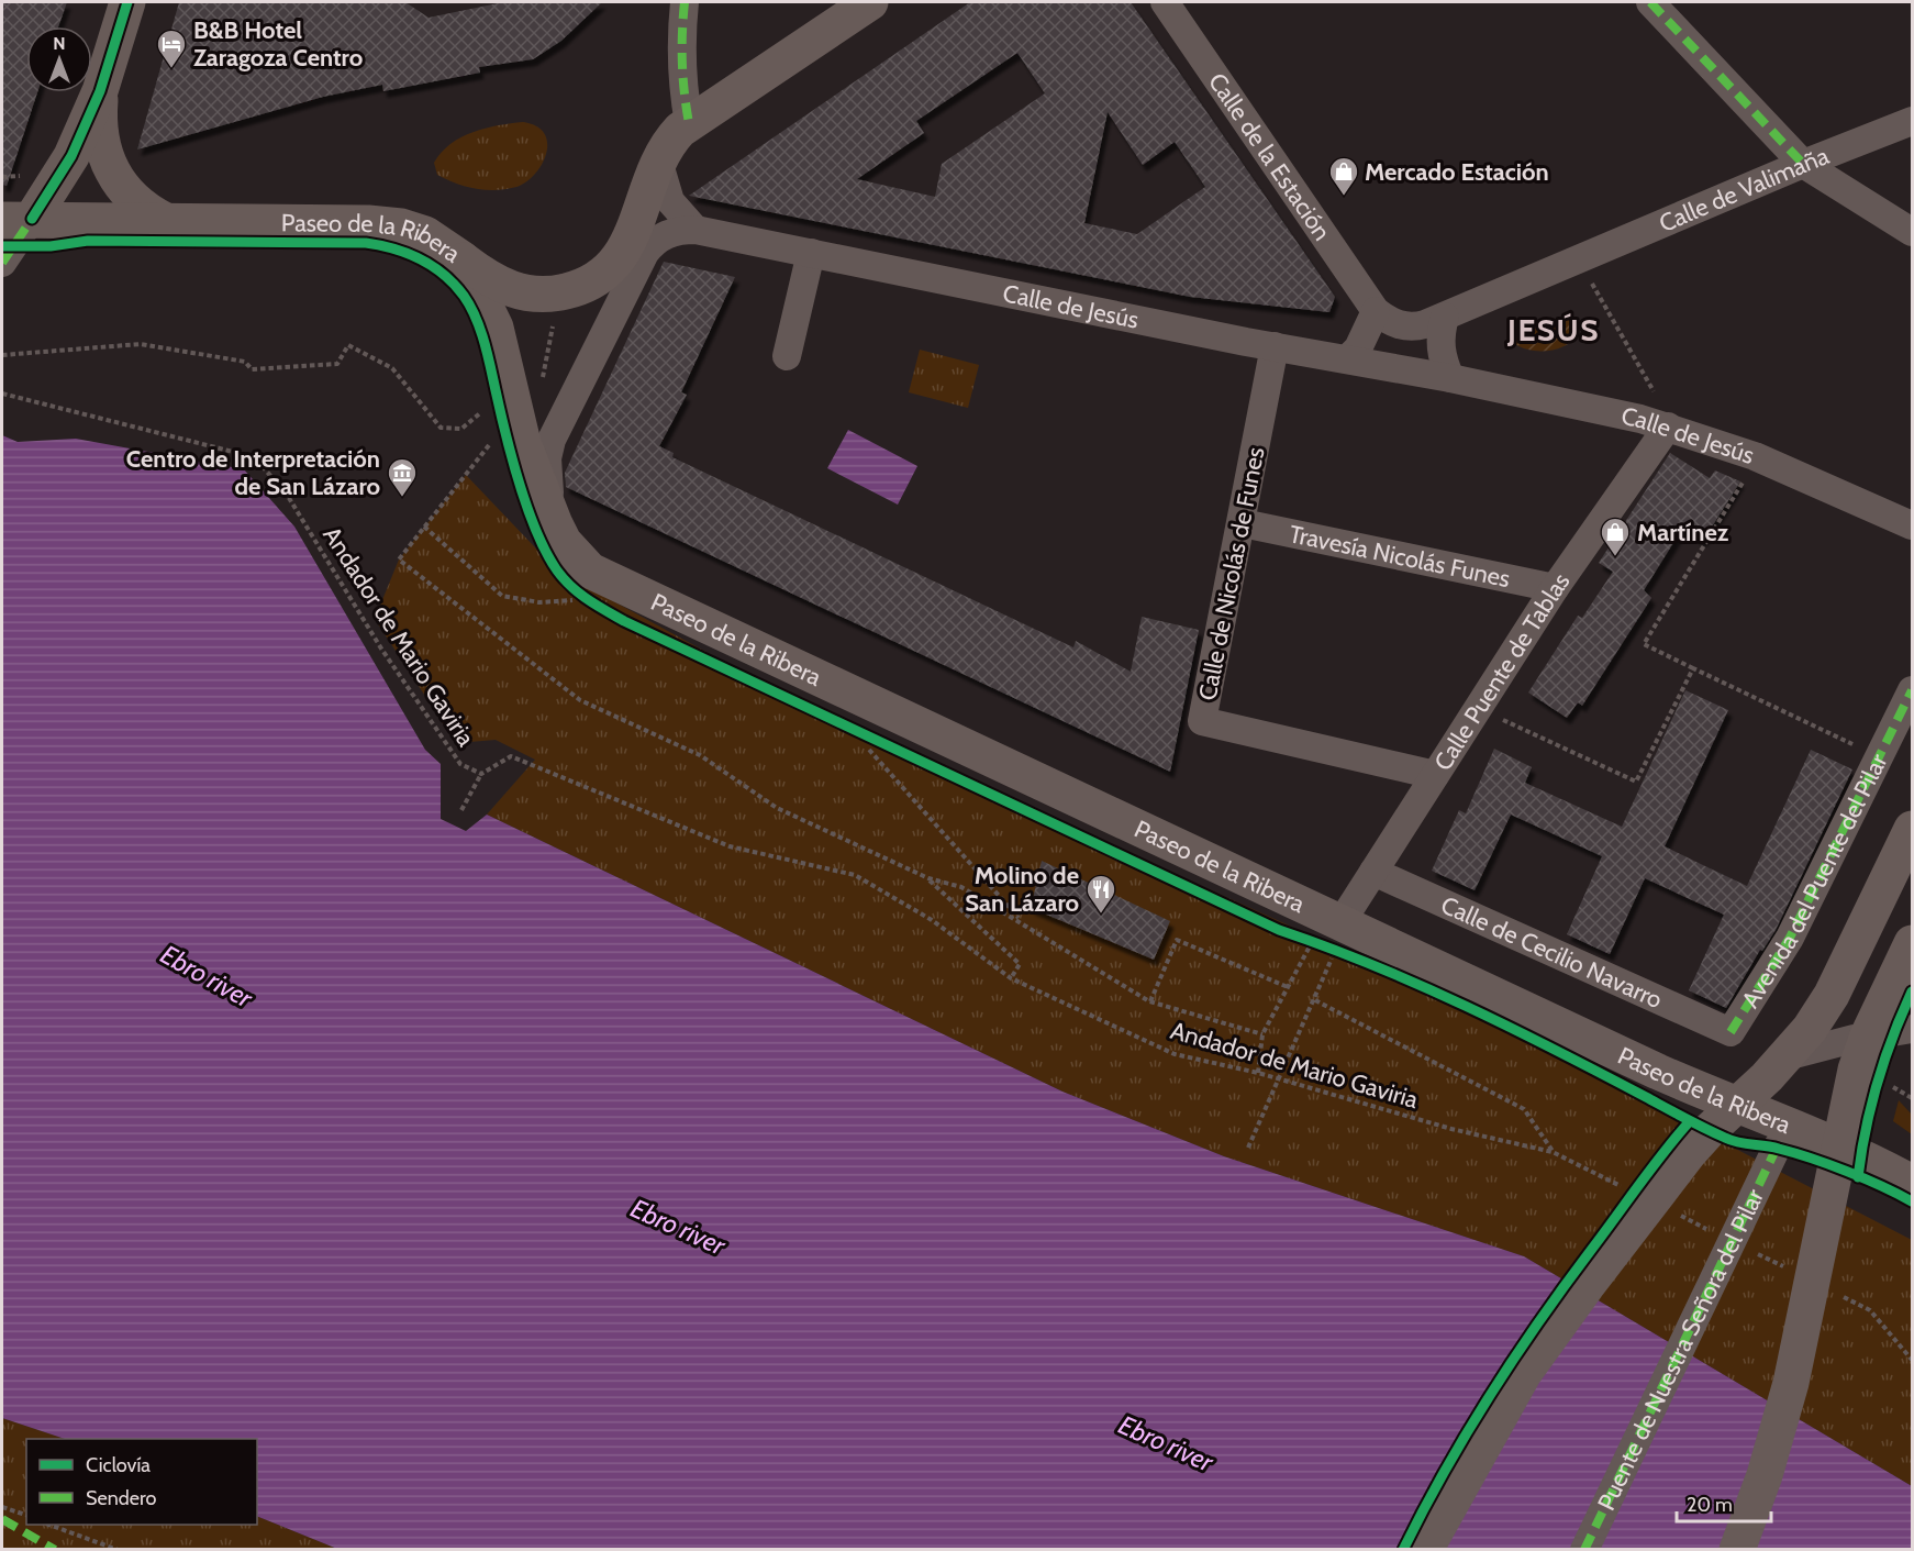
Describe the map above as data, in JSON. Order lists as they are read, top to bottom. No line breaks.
{"streets":{"main road":["Paseo de la Ribera"],"street":["Calle de la Estación","Calle de Valimaña","Calle de Jesús","Travesía Nicolás Funes","Calle de Nicolás de Funes","Calle Puente de Tablas","Avenida del Puente del Pilar","Calle de Cecilio Navarro","Puente de Nuestra Señora del Pilar"],"path":["Andador de Mario Gaviria"]},"crossings":[["Calle de Valimaña","Calle de Jesús"],["Paseo de la Ribera","Calle de Jesús"],["Paseo de la Ribera","Calle Puente de Tablas"],["Calle de Jesús","Calle de Nicolás de Funes"],["Calle de Jesús","Calle Puente de Tablas"],["Travesía Nicolás Funes","Calle de Nicolás de Funes"],["Travesía Nicolás Funes","Calle Puente de Tablas"],["Calle de Nicolás de Funes","Calle Puente de Tablas"],["Calle Puente de Tablas","Calle de Cecilio Navarro"],["Avenida del Puente del Pilar","Calle de Cecilio Navarro"]],"districts":["JESÚS"],"water":["Ebro river"],"places":{"hotel":["B&B Hotel Zaragoza Centro"],"shop":["Mercado Estación","Martínez"],"museum":["Centro de Interpretación de San Lázaro"],"restaurant":["Molino de San Lázaro"]},"legend":["Ciclovía","Sendero"],"scale_bar":"20 m","north":"top"}
